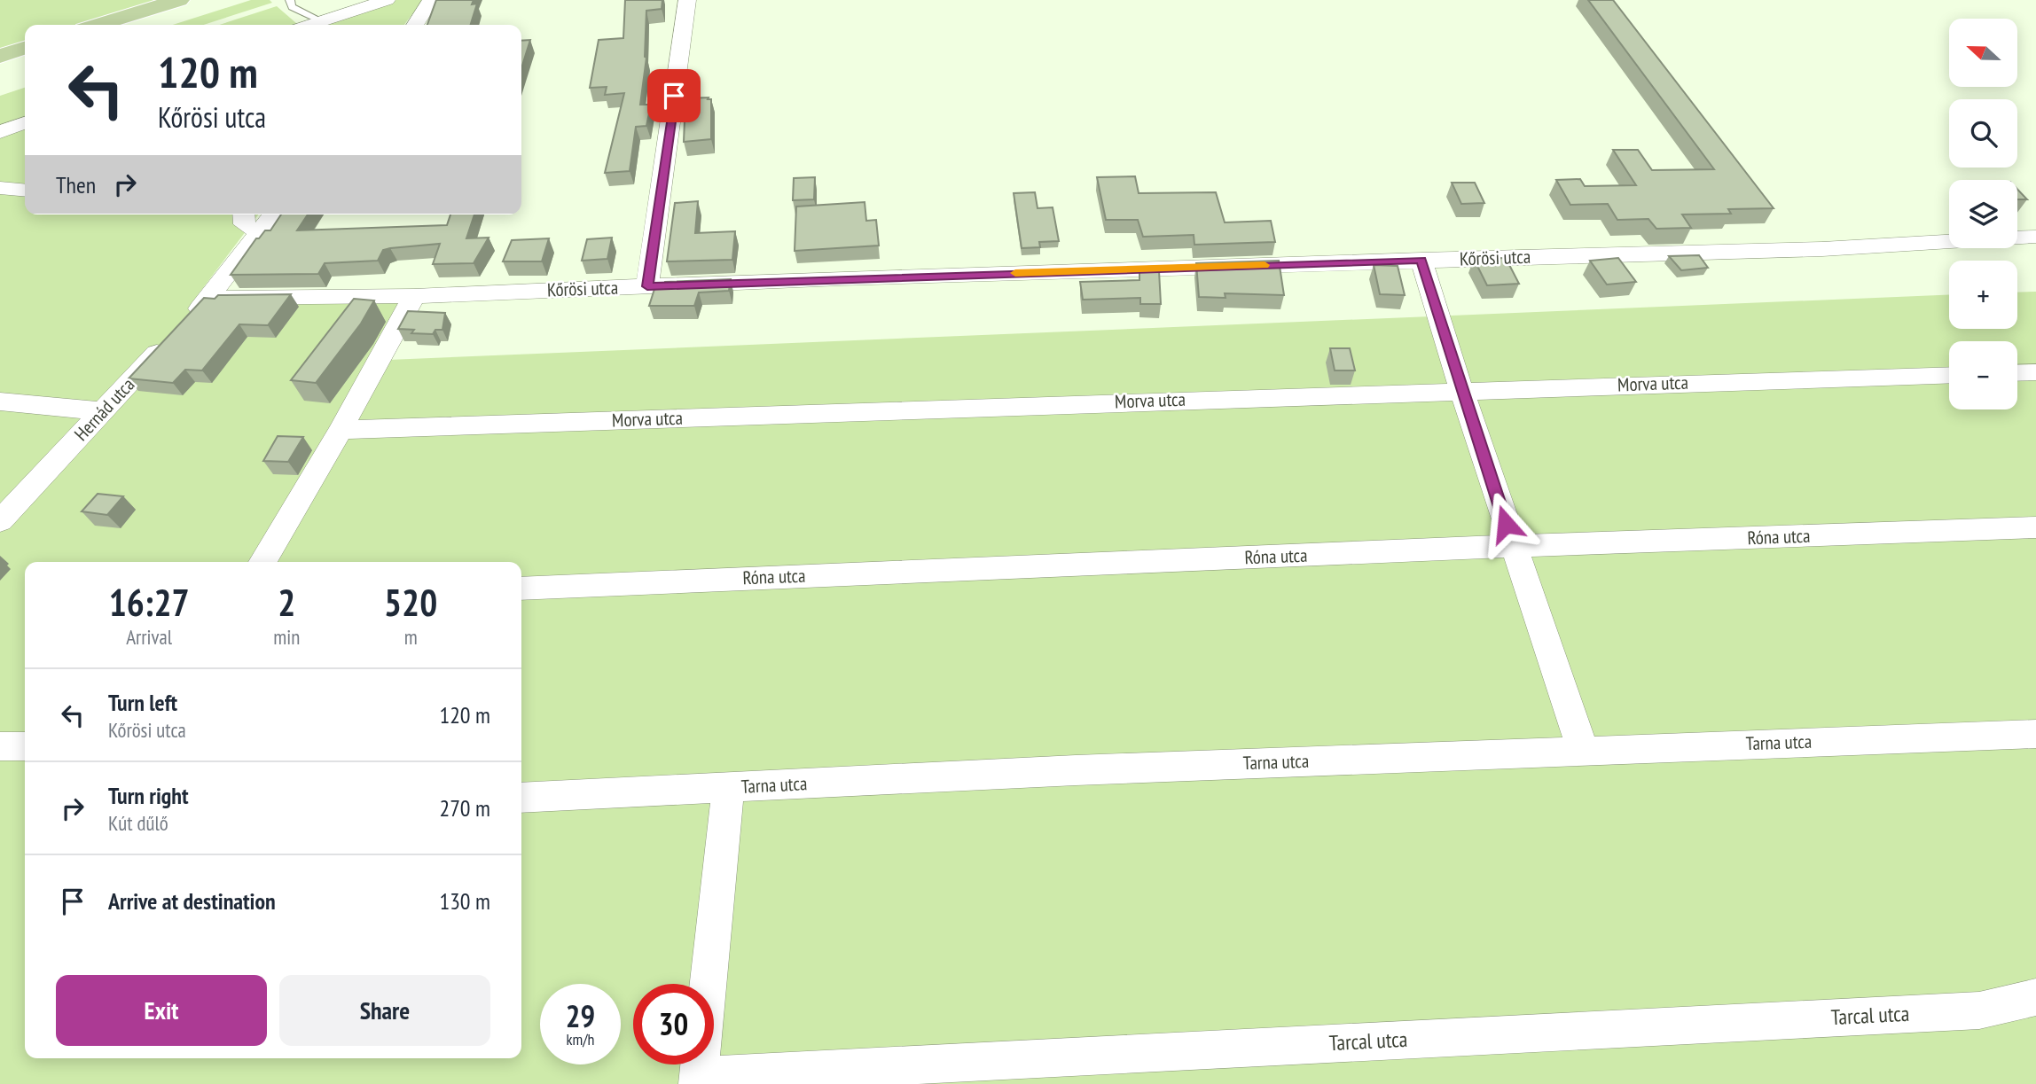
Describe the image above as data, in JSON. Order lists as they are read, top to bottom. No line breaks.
{"streets":{"street":["Kőrösi utca","Morva utca","Hernád utca","Róna utca","Tarna utca","Tarcal utca"]},"crossings":[["Kőrösi utca","Hernád utca"]],"north":"left","page":{"map_buttons":["+","−"],"turn":["120 m","Kőrösi utca"],"then":"Then","eta":["16:27","Arrival","2","min","520","m"],"list":[{"name":"Turn left","note":"Kőrösi utca","value":"120 m"},{"name":"Turn right","note":"Kút dűlő","value":"270 m"},{"name":"Arrive at destination","value":"130 m"}],"buttons":["Exit","Share"],"speed":"29 km/h","limit":"30"}}
